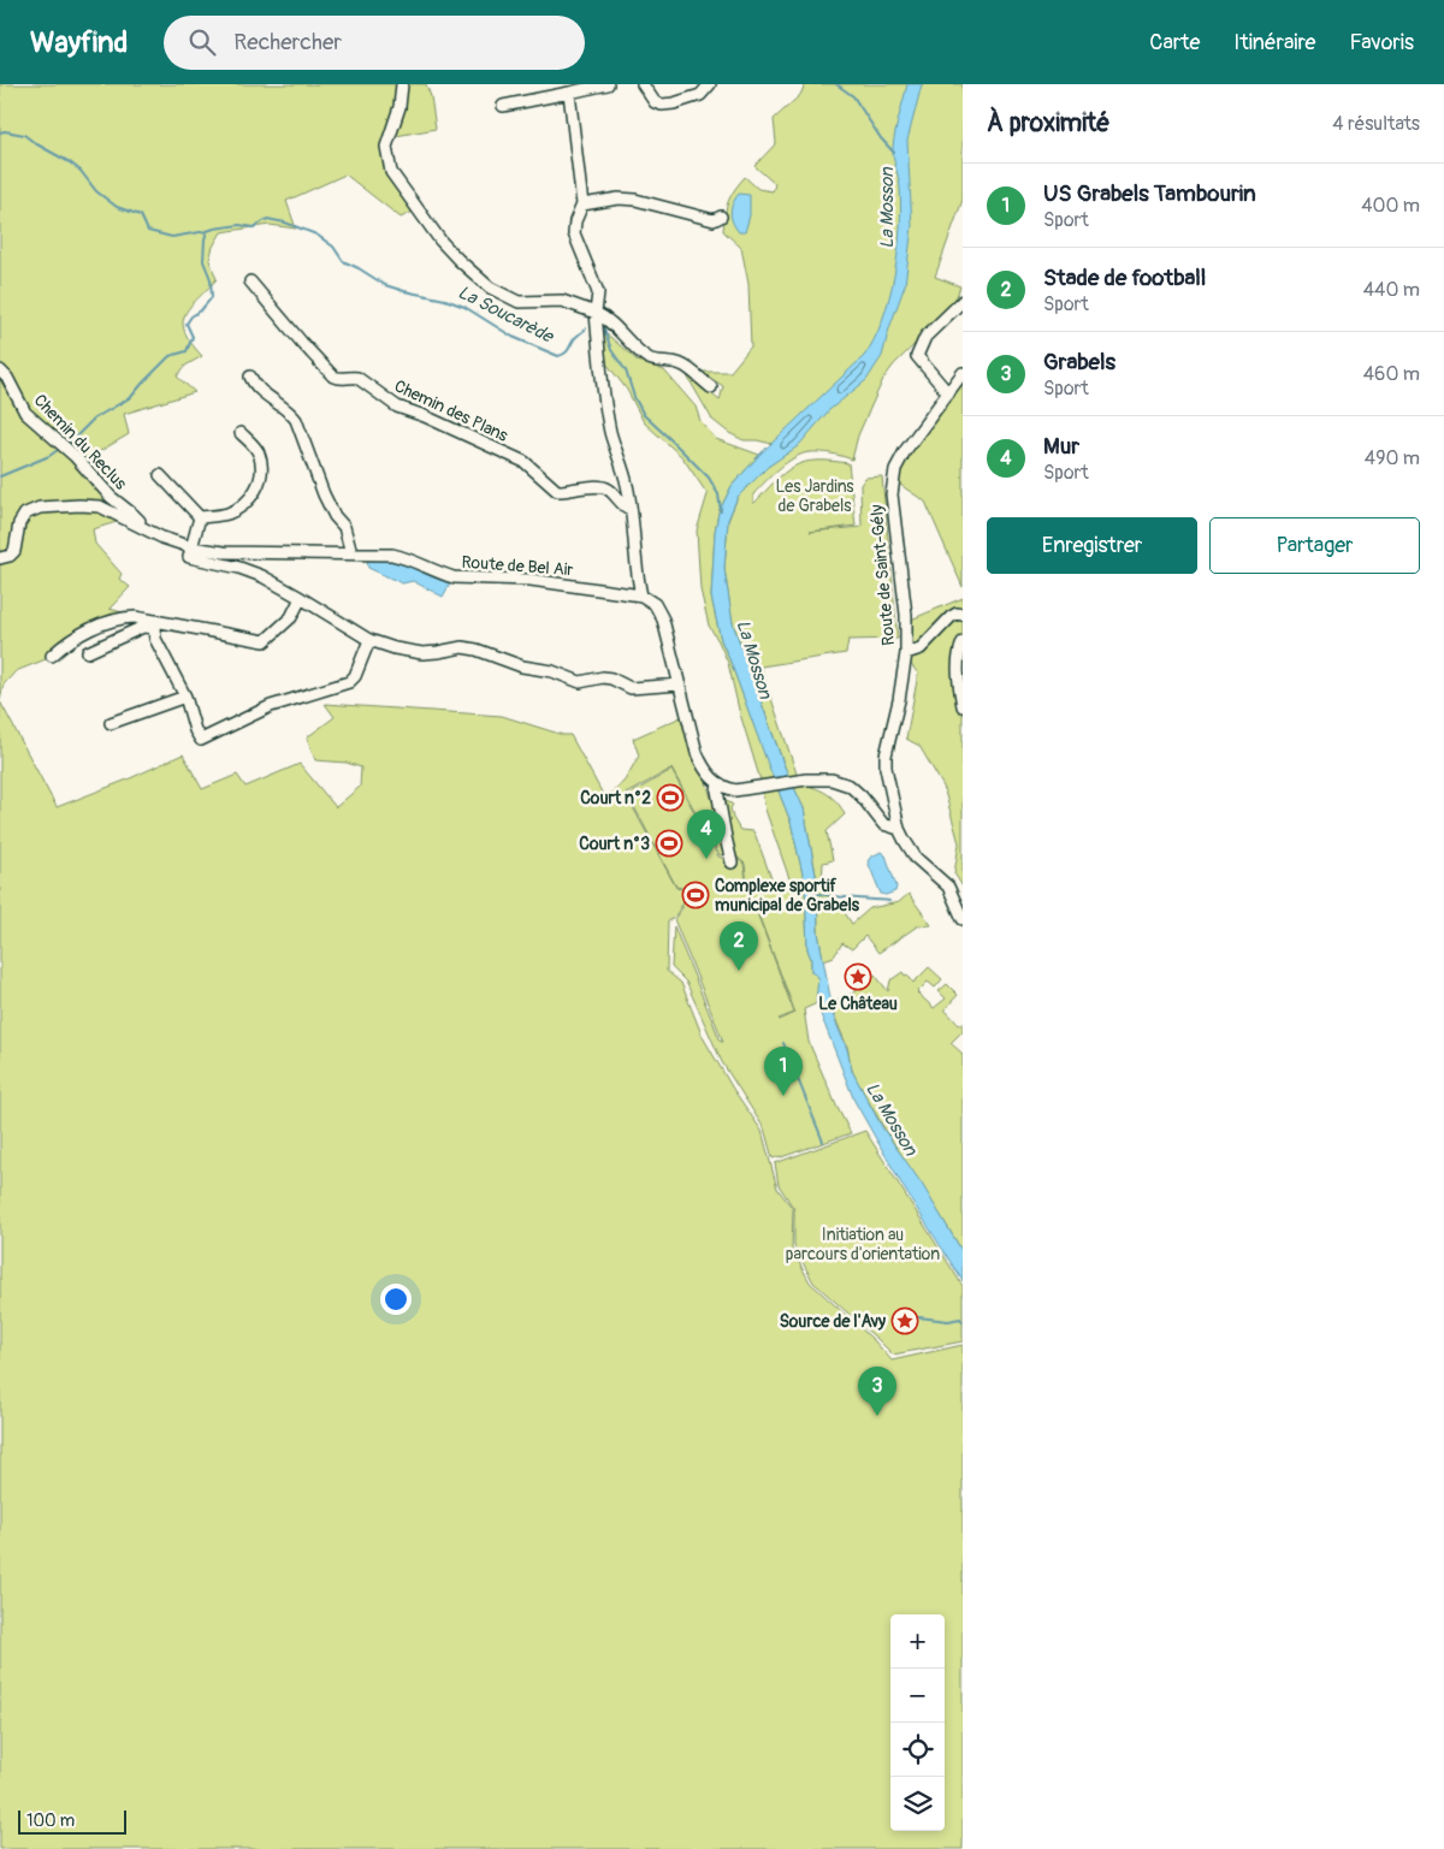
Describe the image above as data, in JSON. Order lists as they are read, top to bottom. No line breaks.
{"streets":{"street":["Chemin des Plans","Chemin du Reclus","Route de Bel Air","Route de Saint-Gély"]},"crossings":[["Chemin du Reclus","Route de Bel Air"]],"water":["La Mosson","La Soucarède"],"parks":["Les Jardins de Grabels","Initiation au parcours d'orientation"],"places":{"sports":["Court n°2","Court n°3","Complexe sportif municipal de Grabels"],"place":["Le Château","Source de l'Avy"]},"scale_bar":"100 m","page":{"header":"Wayfind","search":"Rechercher","nav":["Carte","Itinéraire","Favoris"],"heading":["À proximité","4 résultats"],"list":[{"mark":"1","name":"US Grabels Tambourin","note":"Sport","value":"400 m"},{"mark":"2","name":"Stade de football","note":"Sport","value":"440 m"},{"mark":"3","name":"Grabels","note":"Sport","value":"460 m"},{"mark":"4","name":"Mur","note":"Sport","value":"490 m"}],"buttons":["Enregistrer","Partager"],"pins":["4","2","1","3"],"map_buttons":["+","−"],"scale":"100 m"}}
